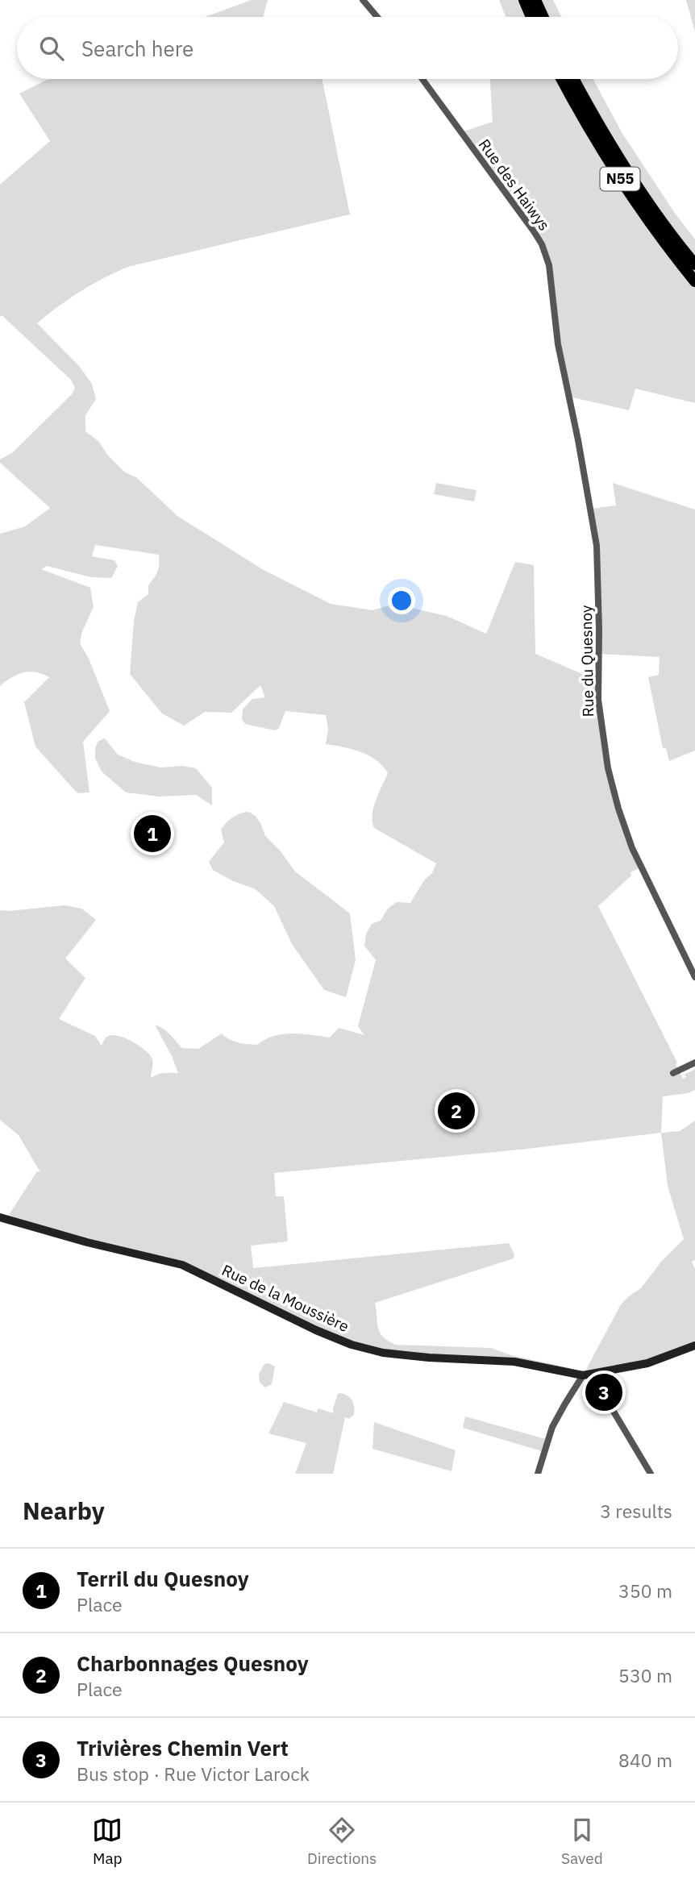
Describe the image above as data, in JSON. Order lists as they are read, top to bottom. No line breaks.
{"streets":{"highway":["N55"],"street":["Rue des Haiwys","Rue du Quesnoy","Rue de la Moussière"]},"crossings":[["Rue des Haiwys","Rue du Quesnoy"]],"page":{"search":"Search here","pins":["1","2","3"],"heading":["Nearby","3 results"],"list":[{"mark":"1","name":"Terril du Quesnoy","note":"Place","value":"350 m"},{"mark":"2","name":"Charbonnages Quesnoy","note":"Place","value":"530 m"},{"mark":"3","name":"Trivières Chemin Vert","note":"Bus stop · Rue Victor Larock","value":"840 m"}],"nav":["Map","Directions","Saved"]}}
